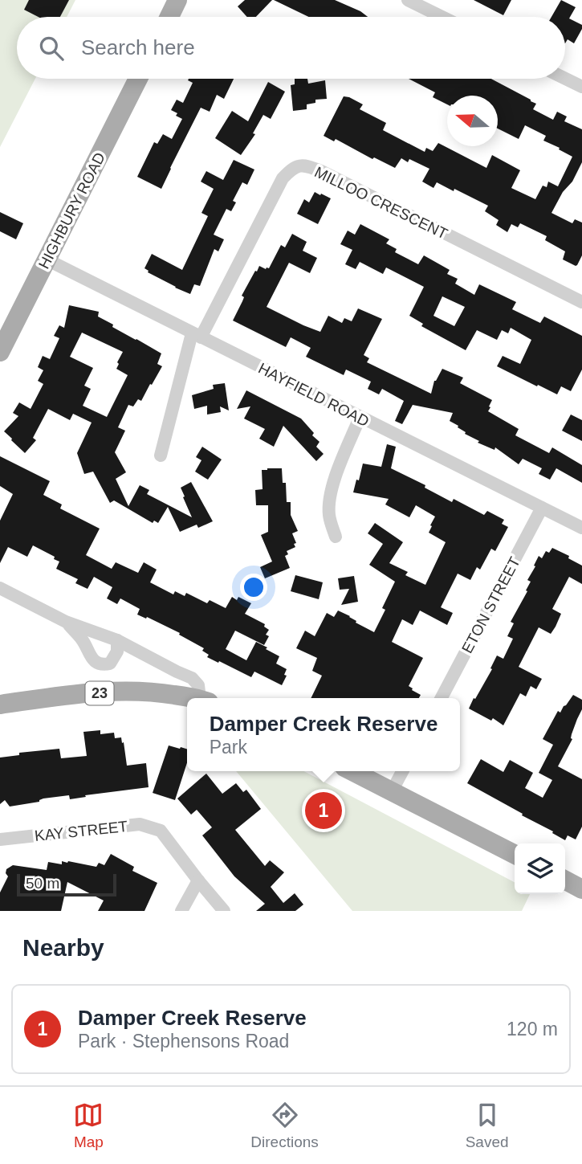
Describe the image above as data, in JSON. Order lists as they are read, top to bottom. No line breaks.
{"streets":{"main road":["HIGHBURY ROAD","23"],"street":["MILLOO CRESCENT","HAYFIELD ROAD","ETON STREET","KAY STREET"]},"crossings":[["MILLOO CRESCENT","HAYFIELD ROAD"],["HIGHBURY ROAD","HAYFIELD ROAD"],["HAYFIELD ROAD","ETON STREET"]],"scale_bar":"50 m","north":"left","page":{"search":"Search here","popup":["Damper Creek Reserve","Park"],"pins":"1","scale":"50 m","heading":"Nearby","list":[{"mark":"1","name":"Damper Creek Reserve","note":"Park · Stephensons Road","value":"120 m"}],"nav":["Map","Directions","Saved"]}}
